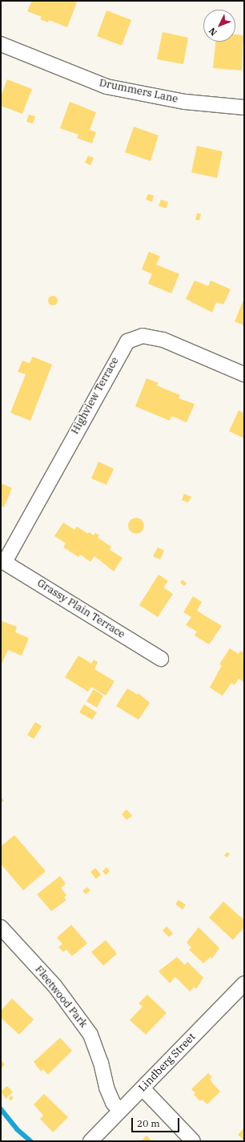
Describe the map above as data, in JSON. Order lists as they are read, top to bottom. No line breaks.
{"streets":{"street":["Drummers Lane","Highview Terrace","Grassy Plain Terrace","Fleetwood Park","Lindberg Street"]},"crossings":[["Highview Terrace","Grassy Plain Terrace"],["Fleetwood Park","Lindberg Street"]],"scale_bar":"20 m","north":"bottom left"}
